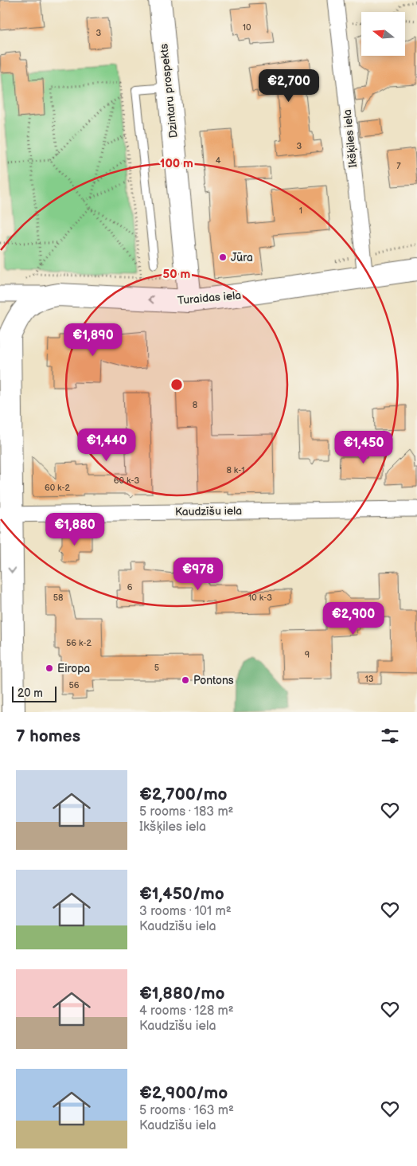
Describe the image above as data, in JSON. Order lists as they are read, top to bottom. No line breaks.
{"streets":{"street":["Dzintaru prospekts","Ikšķiles iela","Turaidas iela","Kaudzīšu iela"]},"crossings":[["Dzintaru prospekts","Turaidas iela"],["Ikšķiles iela","Turaidas iela"]],"places":["Jūra","Eiropa","Pontons"],"house_numbers":["10","3","3","4","7","1","8","8 k-1","60 k-3","60 k-2","6","58","10 k-3","56 k-2","9","5","13","56"],"scale_bar":"20 m","north":"left","page":{"price":["€2,700","€1,890","€1,440","€1,450","€1,880","€978","€2,900"],"scale":"20 m","heading":"7 homes","list":[{"name":"€2,700/mo","note":"5 rooms · 183 m² · Ikšķiles iela"},{"name":"€1,450/mo","note":"3 rooms · 101 m² · Kaudzīšu iela"},{"name":"€1,880/mo","note":"4 rooms · 128 m² · Kaudzīšu iela"},{"name":"€2,900/mo","note":"5 rooms · 163 m² · Kaudzīšu iela"}]},"rings":["100 m","50 m"]}
